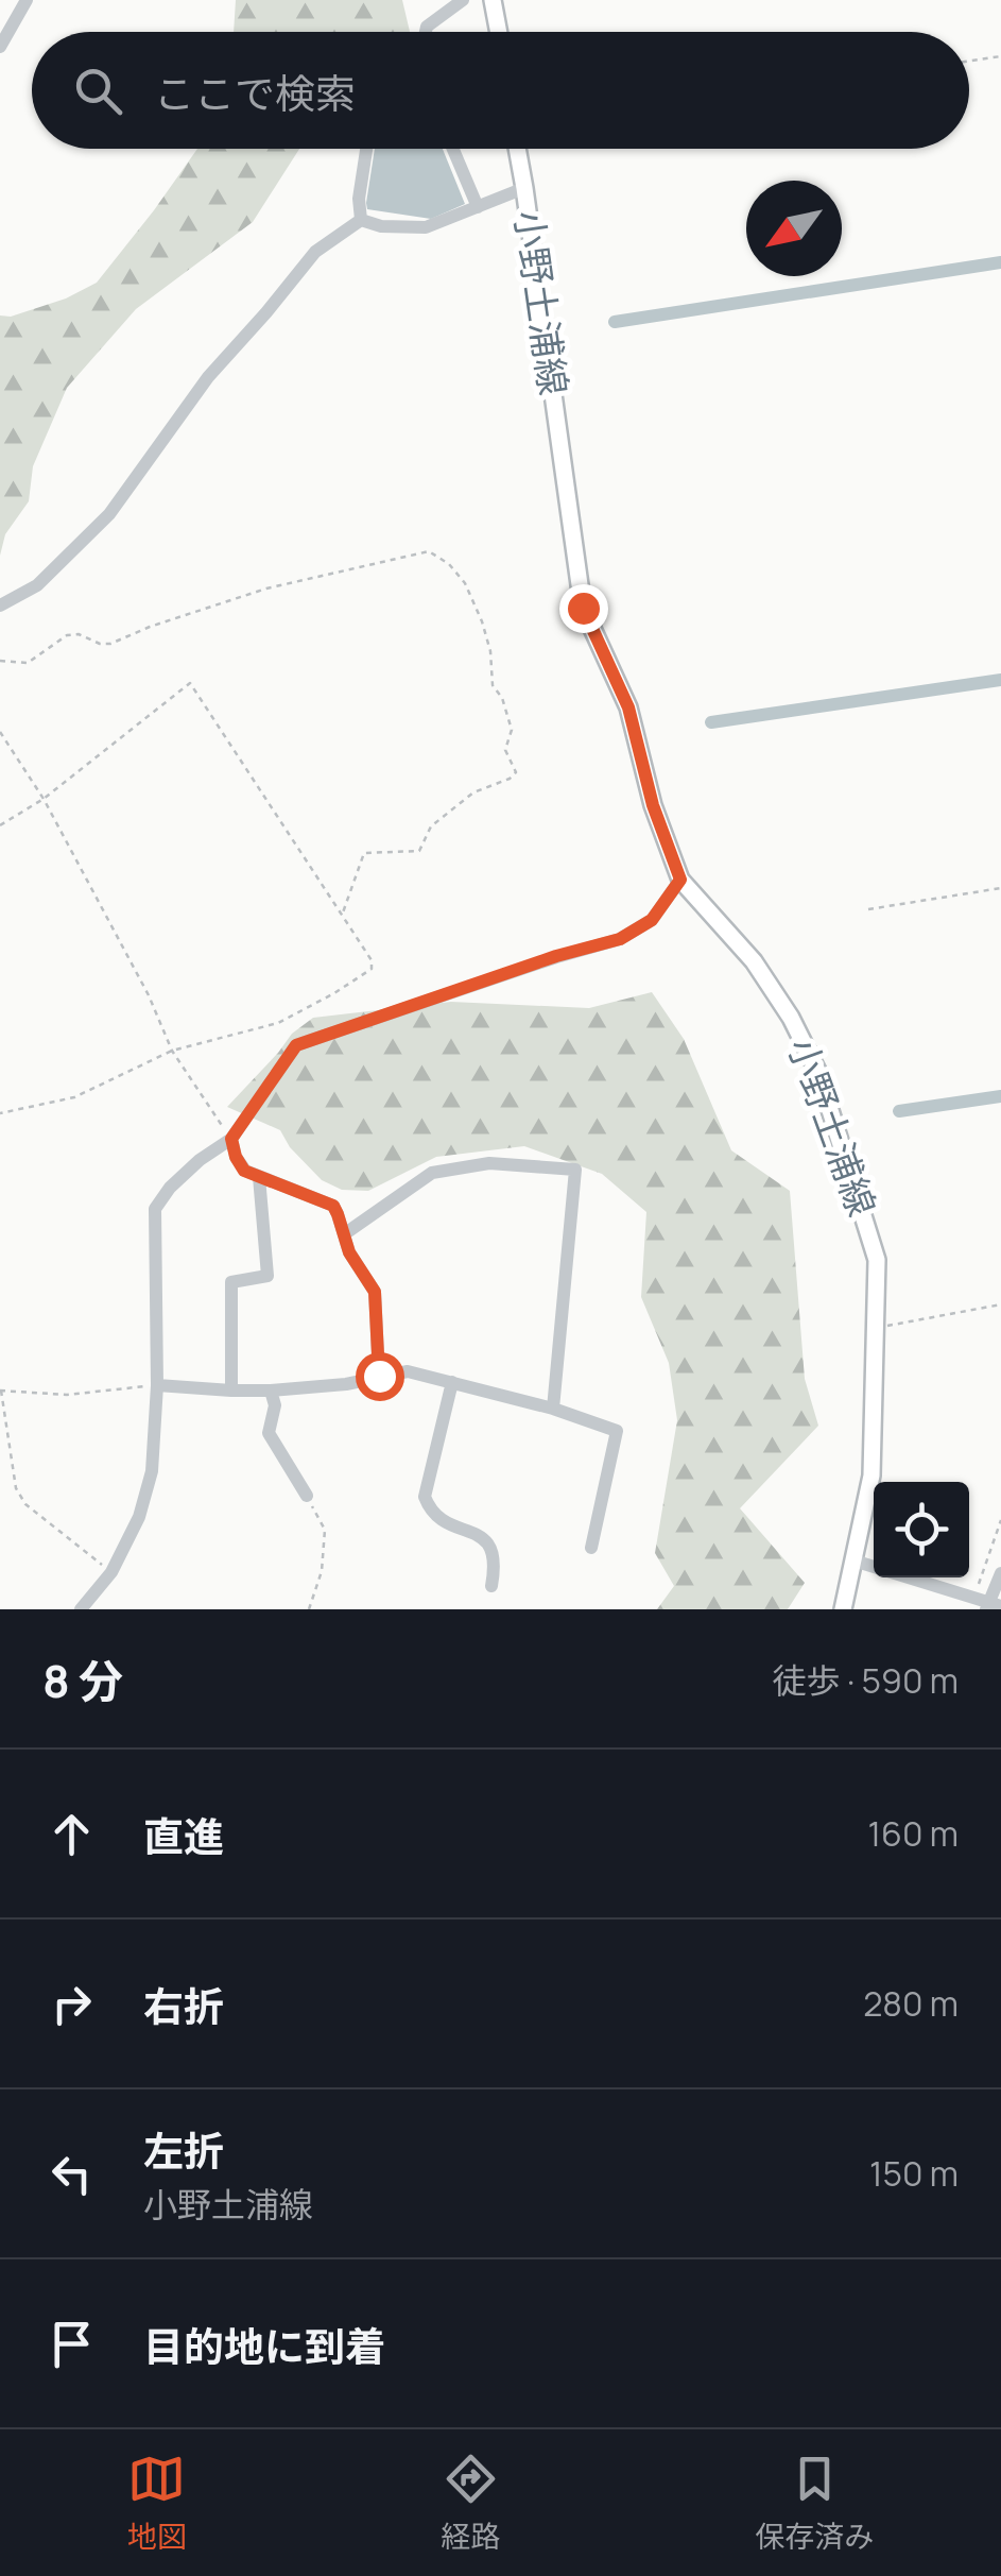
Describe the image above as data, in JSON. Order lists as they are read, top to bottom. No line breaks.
{"streets":{"main road":["小野土浦線"]},"north":"bottom left","page":{"search":"ここで検索","heading":["8 分","徒歩 · 590 m"],"list":[["直進","160 m"],["右折","280 m"],["左折","小野土浦線","150 m"],"目的地に到着"],"nav":["地図","経路","保存済み"]}}
